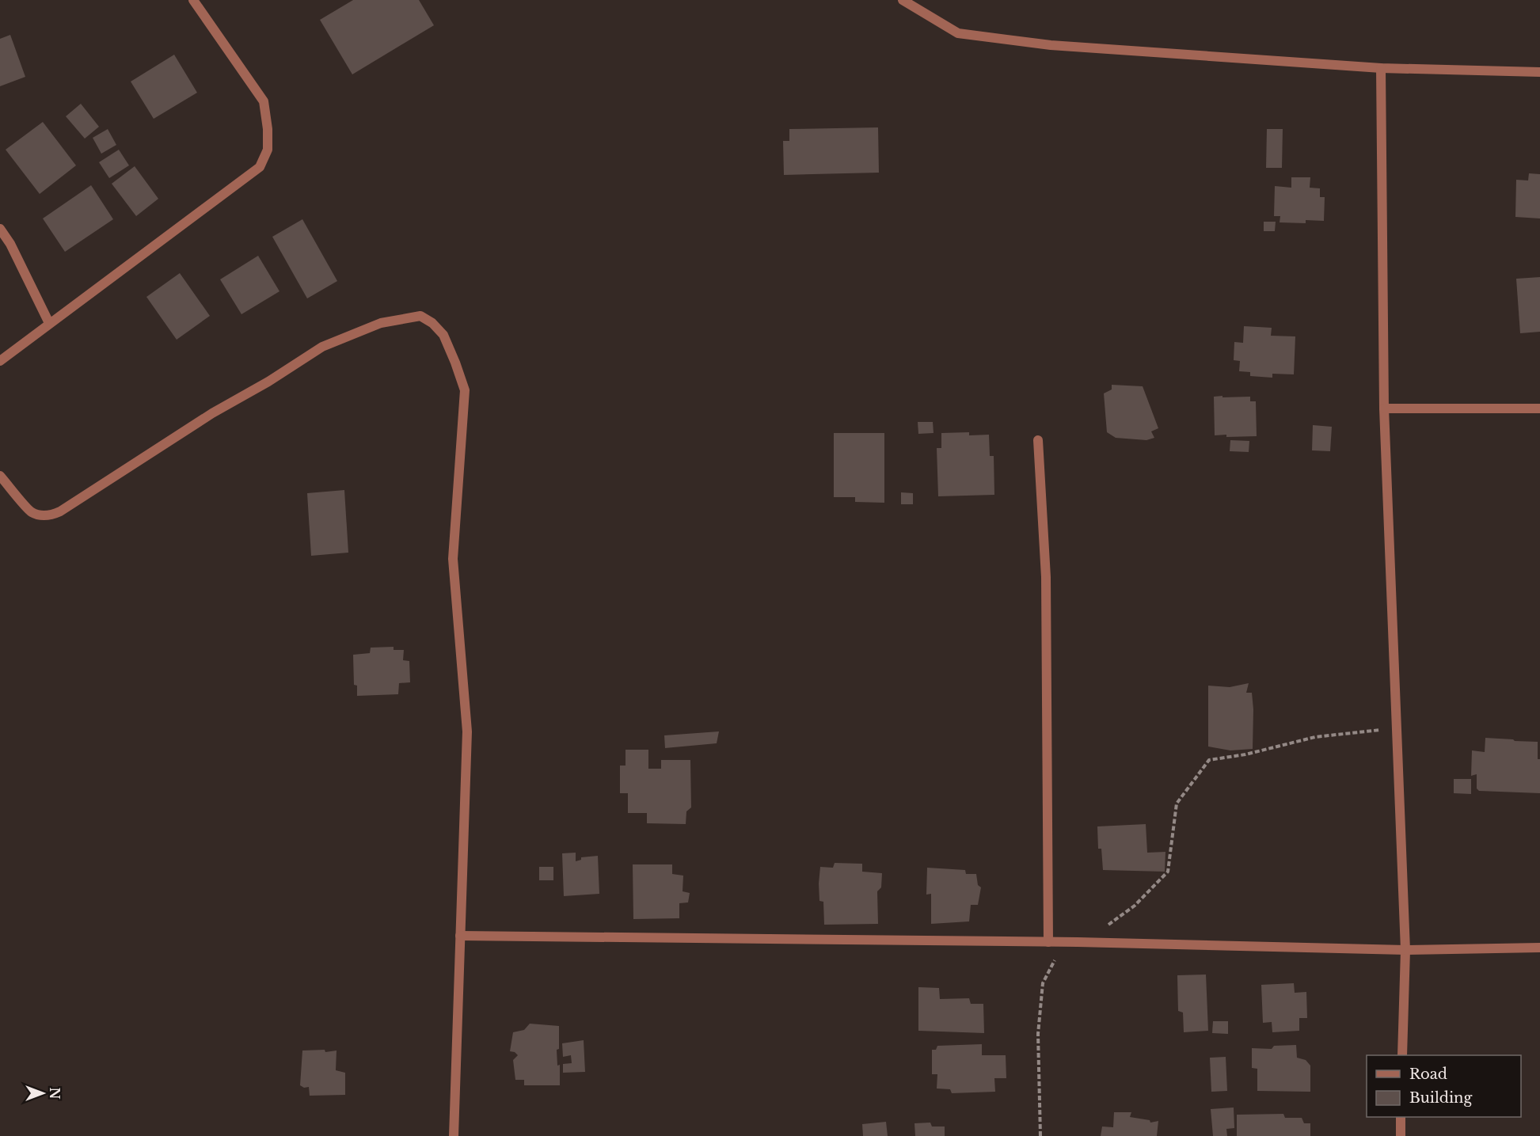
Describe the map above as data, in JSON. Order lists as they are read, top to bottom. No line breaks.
{"legend":["Road","Building"],"north":"right"}
